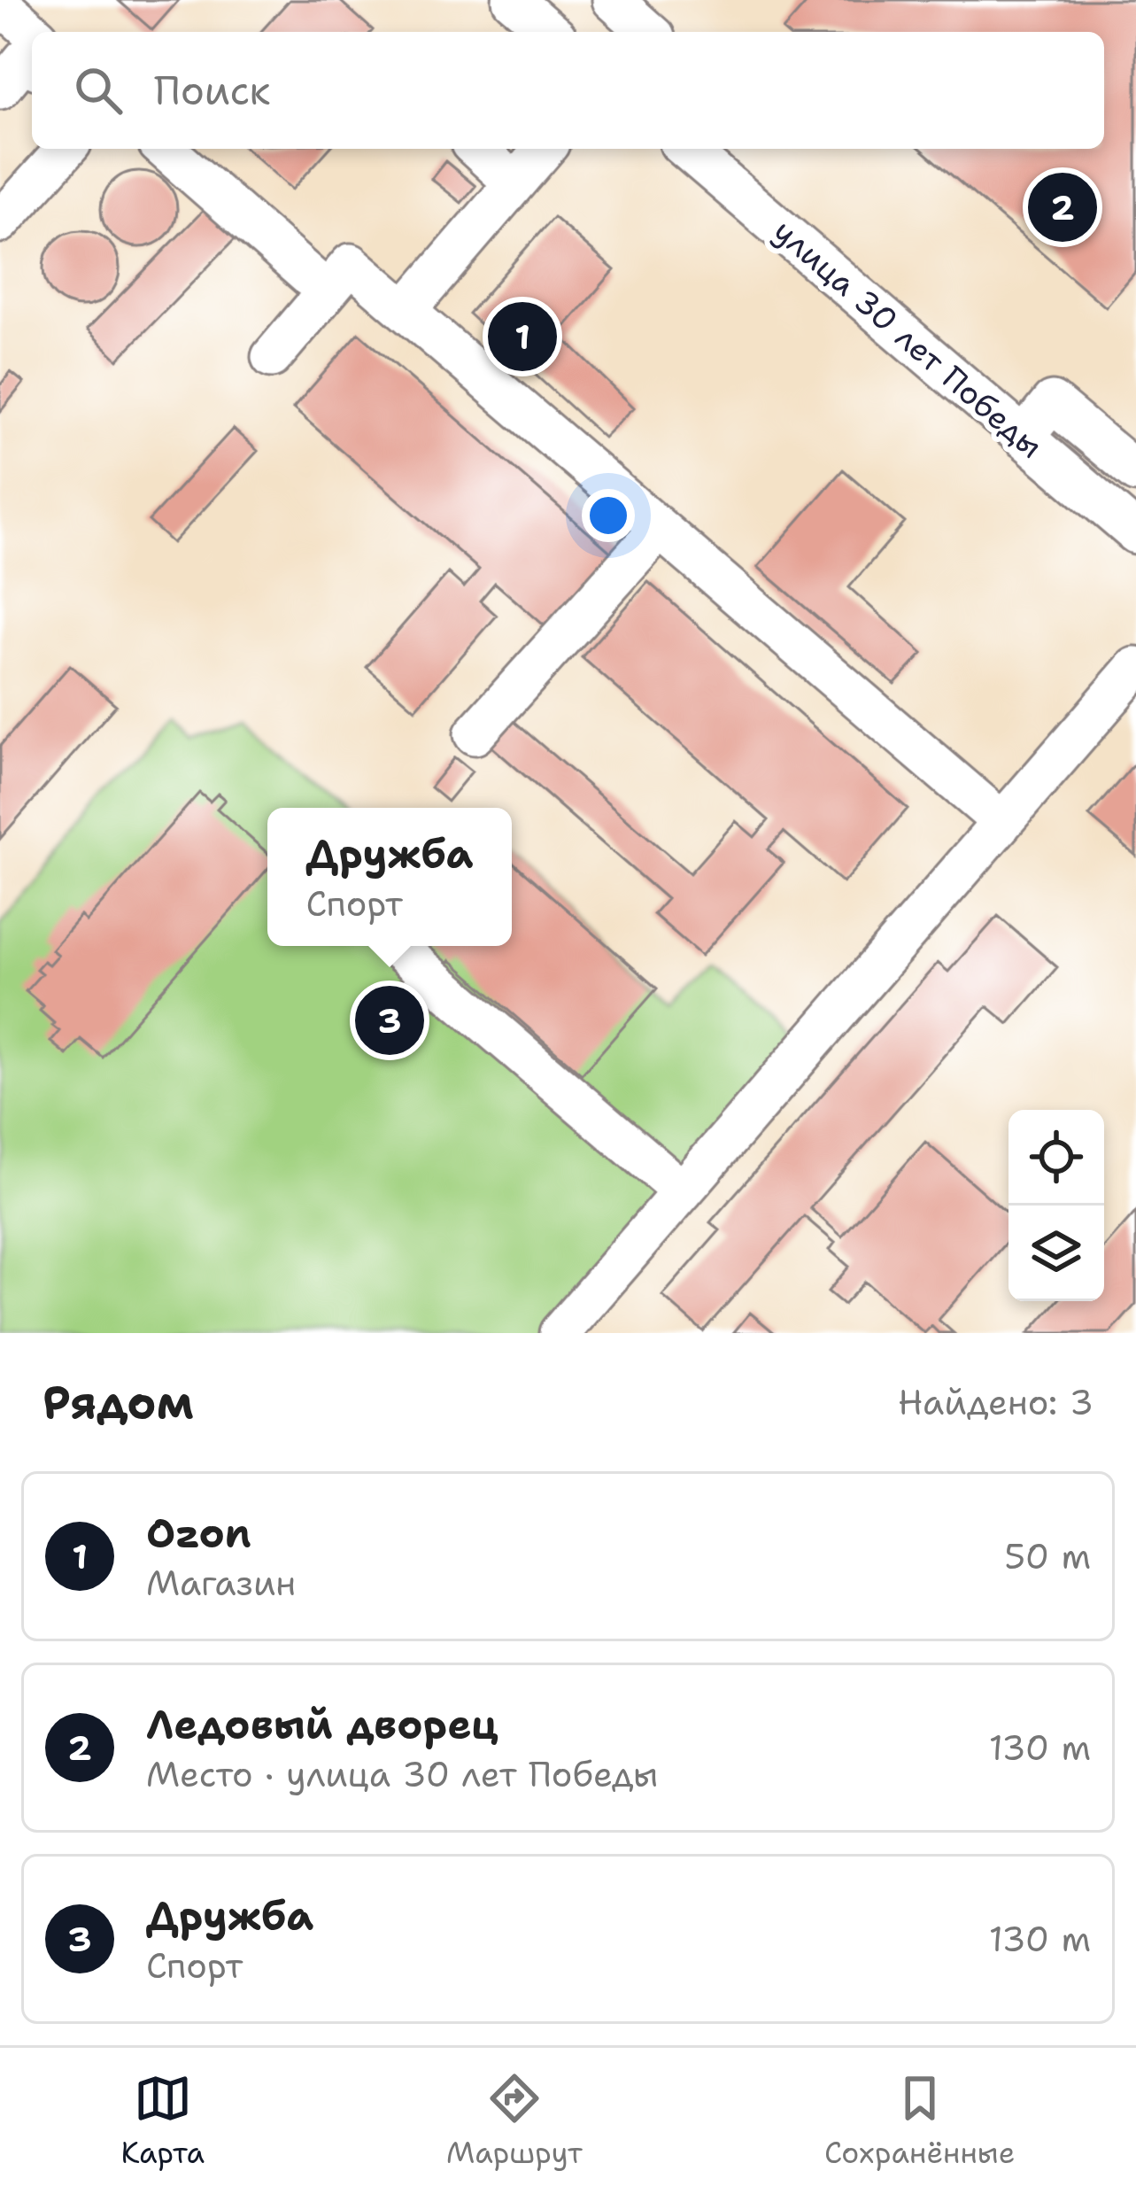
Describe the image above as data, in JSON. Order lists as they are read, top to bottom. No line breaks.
{"streets":{"street":["улица 30 лет Победы"]},"page":{"search":"Поиск","pins":["2","1","3"],"popup":["Дружба","Спорт"],"heading":["Рядом","Найдено: 3"],"list":[{"mark":"1","name":"Ozon","note":"Магазин","value":"50 m"},{"mark":"2","name":"Ледовый дворец","note":"Место · улица 30 лет Победы","value":"130 m"},{"mark":"3","name":"Дружба","note":"Спорт","value":"130 m"}],"nav":["Карта","Маршрут","Сохранённые"]}}
